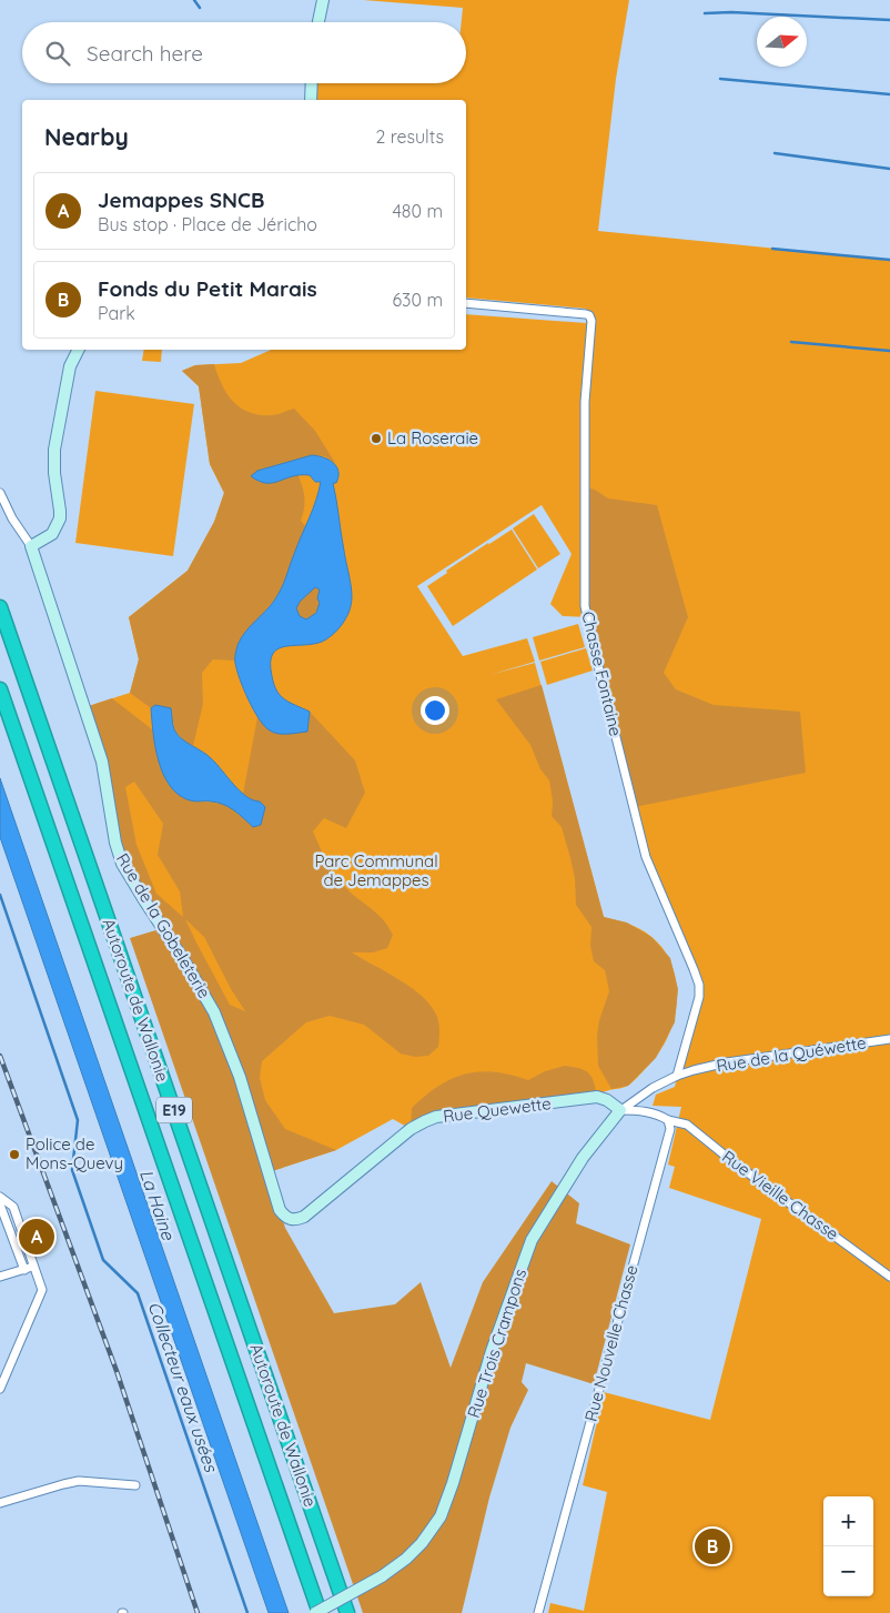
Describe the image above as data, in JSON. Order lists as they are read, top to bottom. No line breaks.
{"streets":{"highway":["Autoroute de Wallonie","E19"],"street":["Chasse Fontaine","Rue de la Gobeleterie","Rue de la Quéwette","Rue Quewette","Rue Vieille Chasse","Rue Trois Crampons","Rue Nouvelle Chasse"]},"crossings":[["Chasse Fontaine","Rue de la Quéwette"],["Rue de la Gobeleterie","Rue Quewette"],["Autoroute de Wallonie","Rue Trois Crampons"],["Rue de la Quéwette","Rue Quewette"],["Rue de la Quéwette","Rue Trois Crampons"],["Rue Quewette","Rue Trois Crampons"],["Rue Vieille Chasse","Rue Nouvelle Chasse"]],"water":["La Haine","Collecteur eaux usées"],"parks":["Parc Communal de Jemappes"],"places":["La Roseraie","Police de Mons-Quevy"],"north":"right","page":{"search":"Search here","heading":["Nearby","2 results"],"list":[{"mark":"A","name":"Jemappes SNCB","note":"Bus stop · Place de Jéricho","value":"480 m"},{"mark":"B","name":"Fonds du Petit Marais","note":"Park","value":"630 m"}],"pins":["A","B"],"map_buttons":["+","−"]}}
